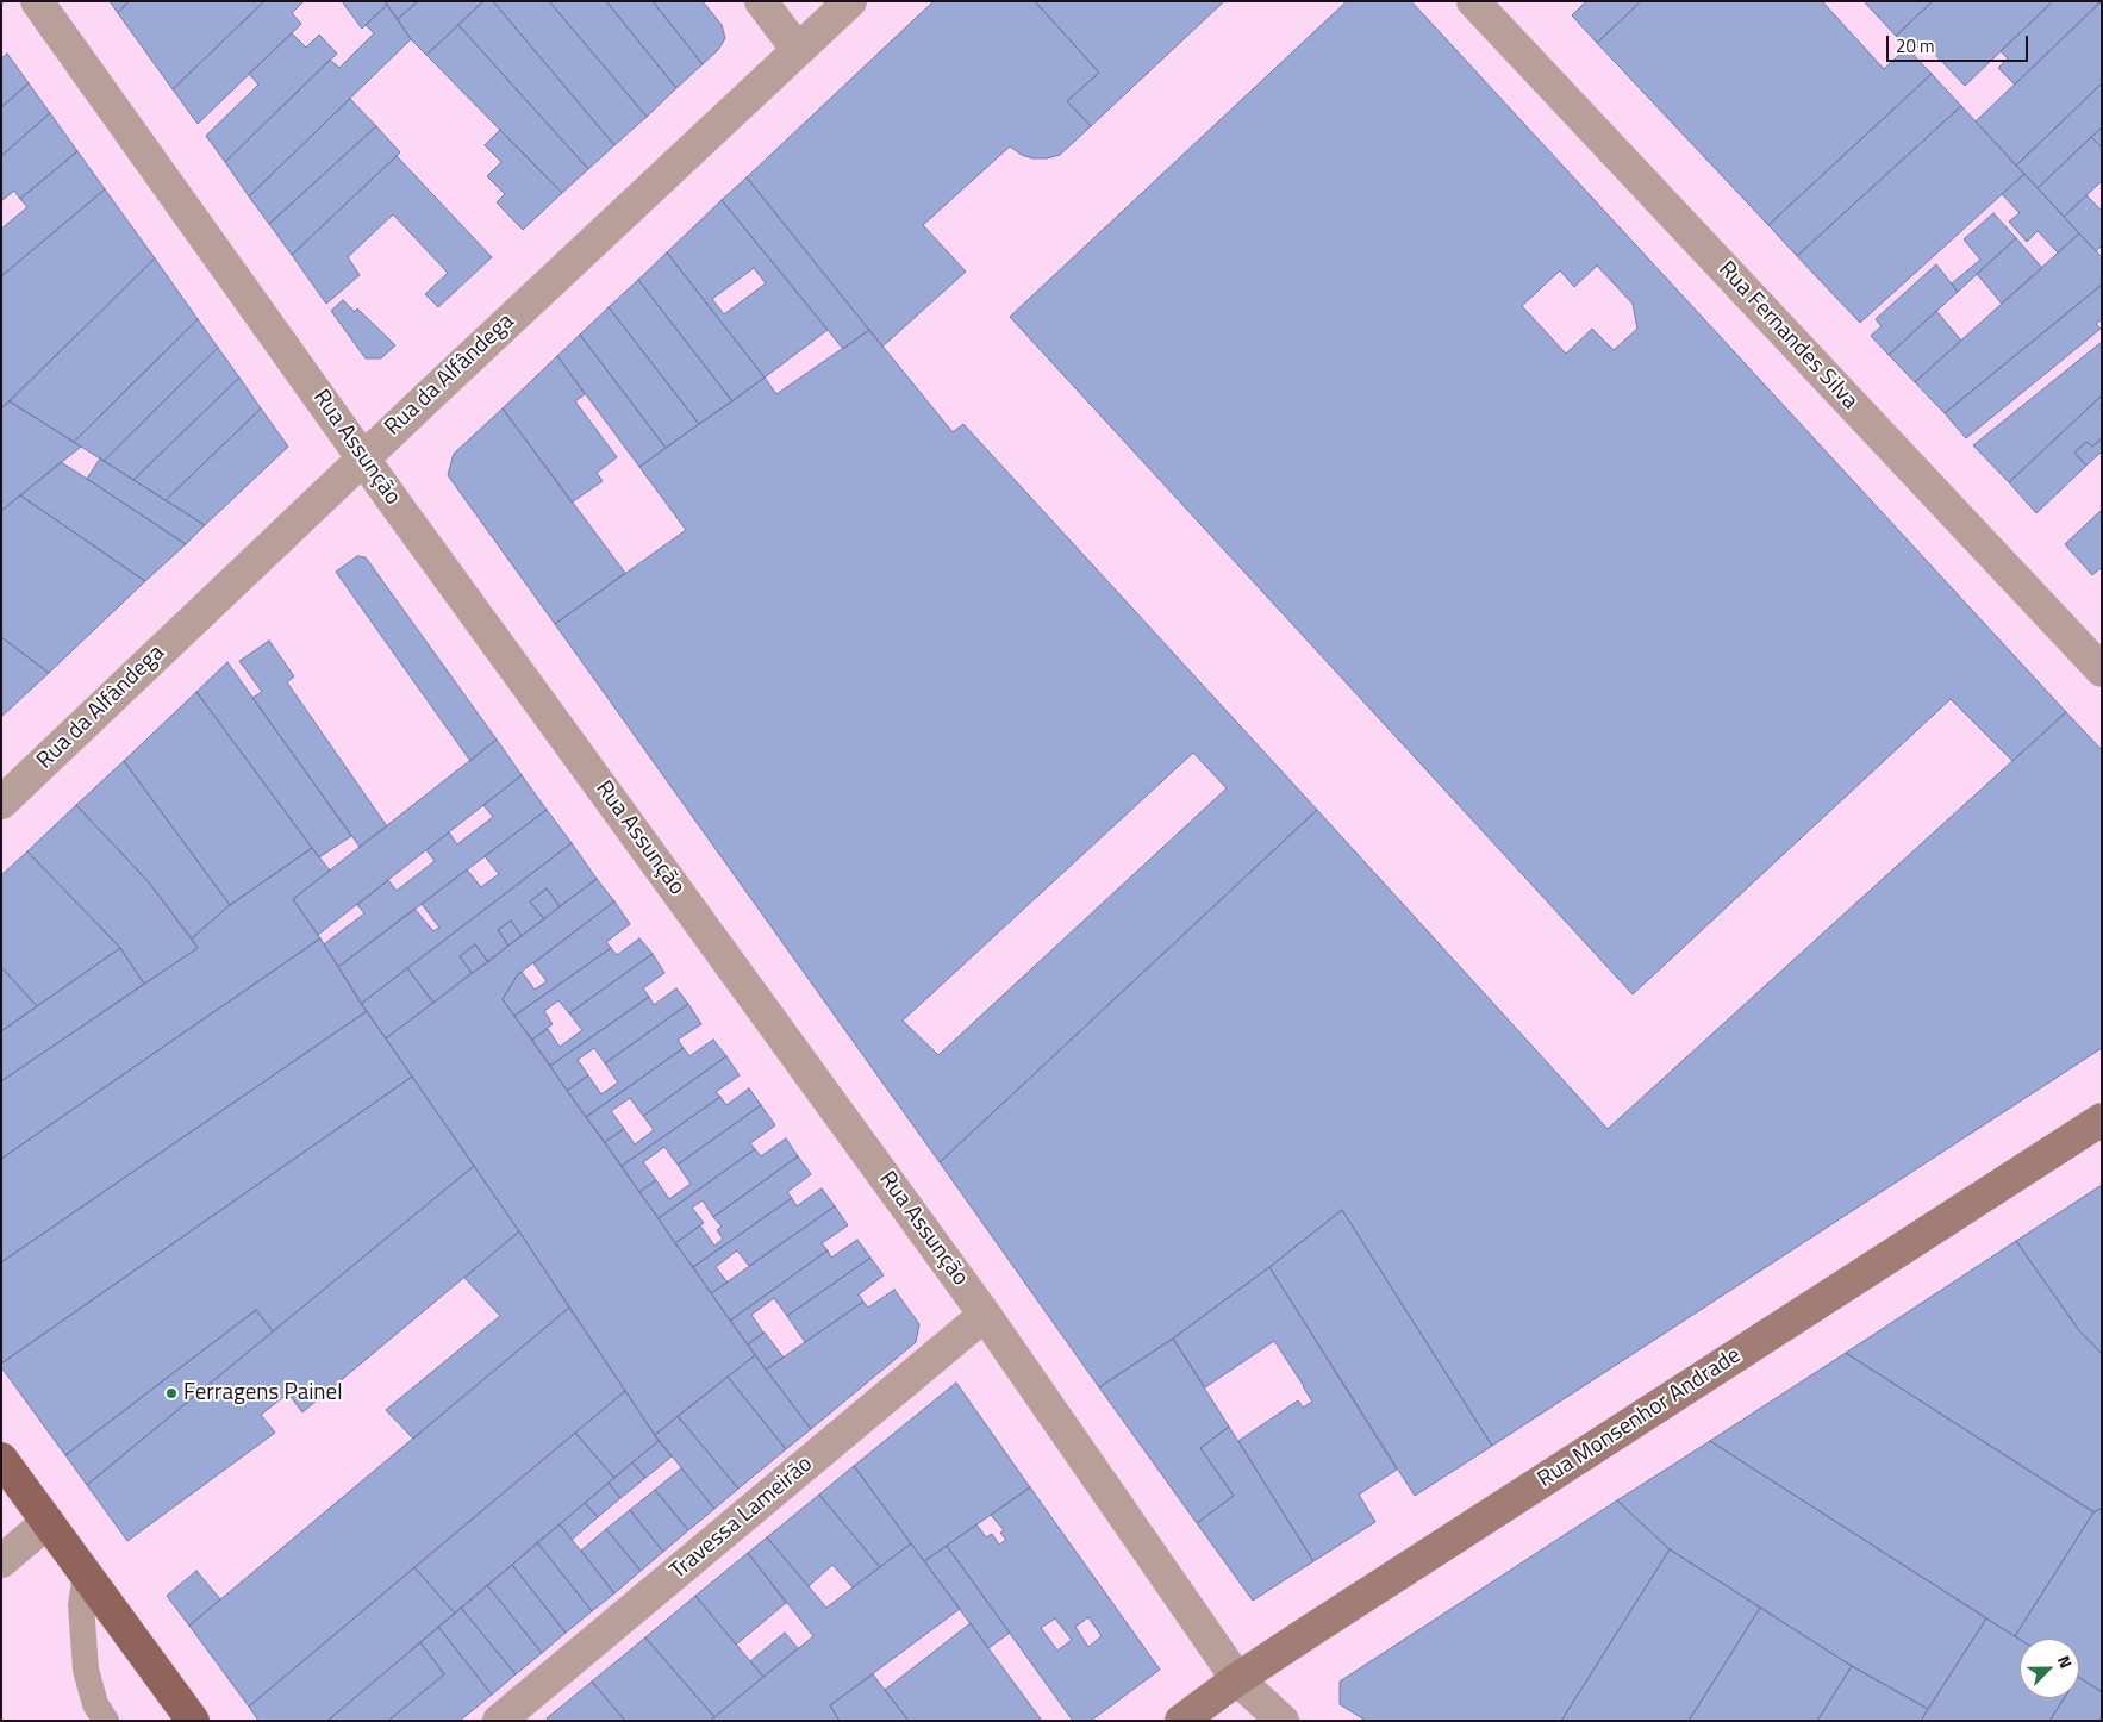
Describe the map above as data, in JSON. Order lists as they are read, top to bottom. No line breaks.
{"streets":{"street":["Rua Fernandes Silva","Rua da Alfândega","Rua Assunção","Rua Monsenhor Andrade","Travessa Lameirão"]},"crossings":[["Rua da Alfândega","Rua Assunção"],["Rua Assunção","Rua Monsenhor Andrade"],["Rua Assunção","Travessa Lameirão"]],"places":["Ferragens Painel"],"scale_bar":"20 m","north":"top right"}
